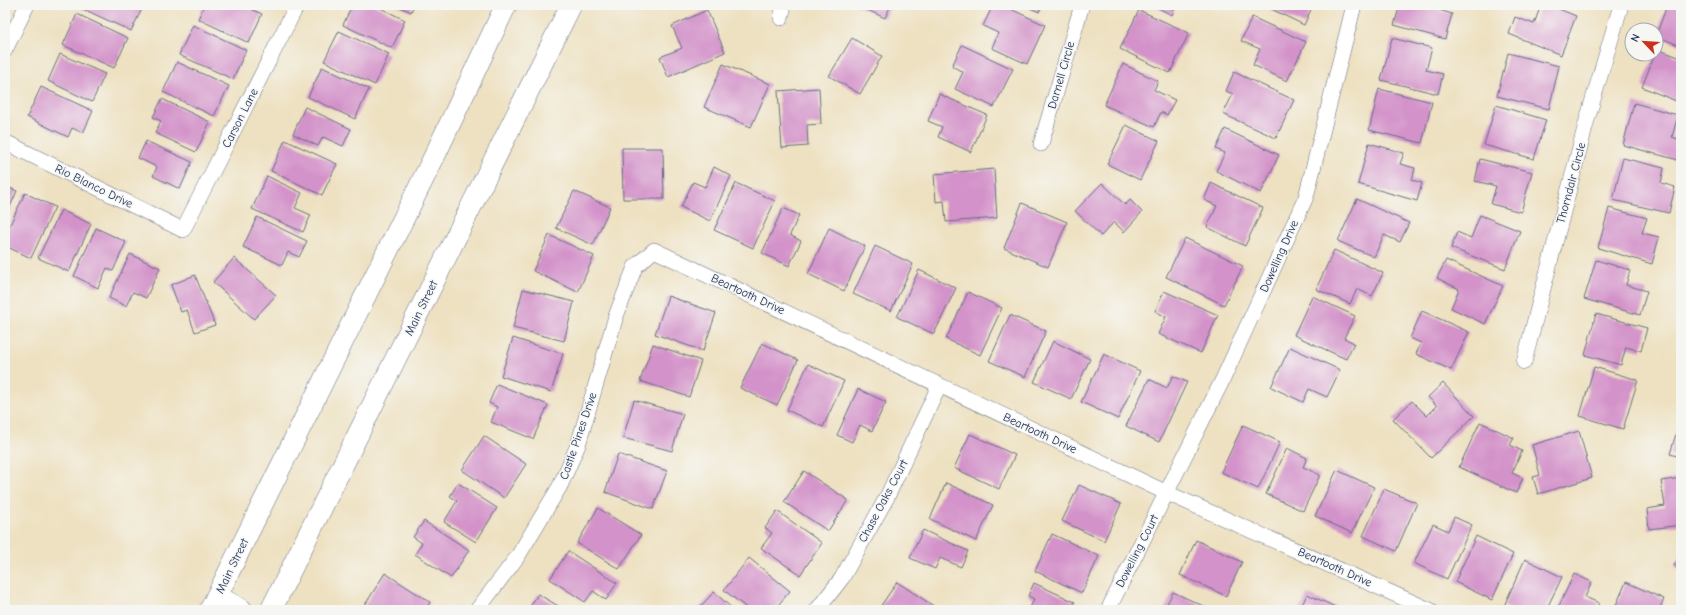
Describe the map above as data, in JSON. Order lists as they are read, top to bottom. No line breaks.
{"streets":{"main road":["Main Street"],"street":["Darnell Circle","Carson Lane","Thorndalr Circle","Rio Blanco Drive","Dowelling Drive","Beartooth Drive","Castle Pines Drive","Chase Oaks Court","Dowelling Court"]},"crossings":[["Carson Lane","Rio Blanco Drive"],["Dowelling Drive","Beartooth Drive"],["Dowelling Drive","Dowelling Court"],["Beartooth Drive","Castle Pines Drive"],["Beartooth Drive","Chase Oaks Court"],["Beartooth Drive","Dowelling Court"]],"north":"top left"}
